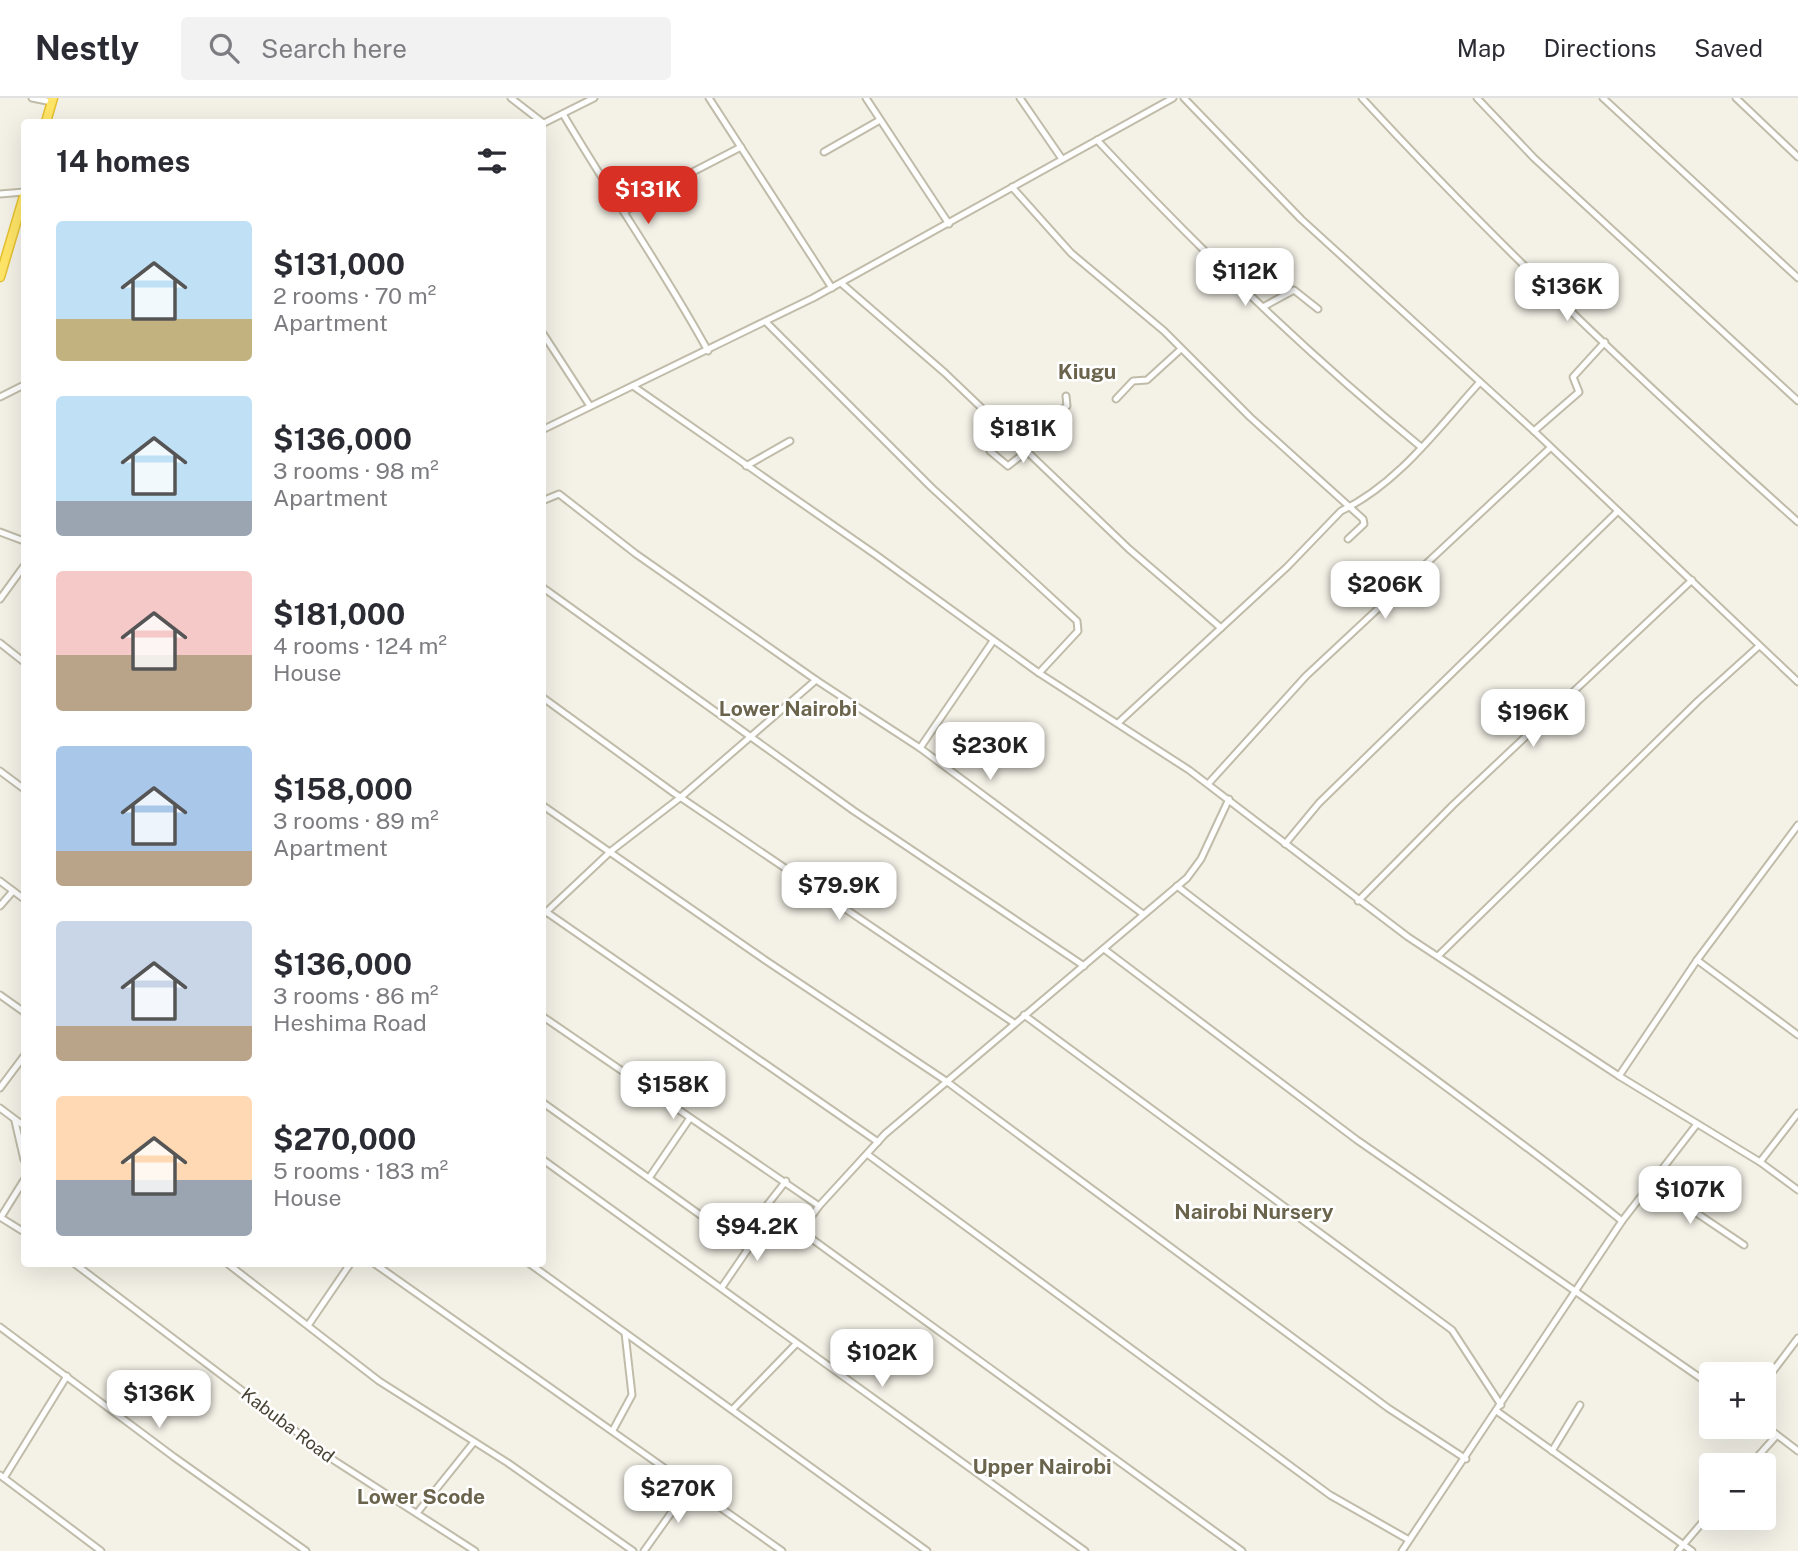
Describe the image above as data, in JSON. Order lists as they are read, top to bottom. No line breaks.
{"streets":{"street":["Kabuba Road"]},"districts":["Kiugu","Lower Nairobi","Nairobi Nursery","Upper Nairobi","Lower Scode"],"page":{"header":"Nestly","search":"Search here","nav":["Map","Directions","Saved"],"heading":"14 homes","price":["$131K","$112K","$136K","$181K","$206K","$196K","$230K","$79.9K","$158K","$107K","$94.2K","$102K","$136K","$270K"],"list":[{"name":"$131,000","note":"2 rooms · 70 m² · Apartment"},{"name":"$136,000","note":"3 rooms · 98 m² · Apartment"},{"name":"$181,000","note":"4 rooms · 124 m² · House"},{"name":"$158,000","note":"3 rooms · 89 m² · Apartment"},{"name":"$136,000","note":"3 rooms · 86 m² · Heshima Road"},{"name":"$270,000","note":"5 rooms · 183 m² · House"}],"map_buttons":["+","−"]}}
